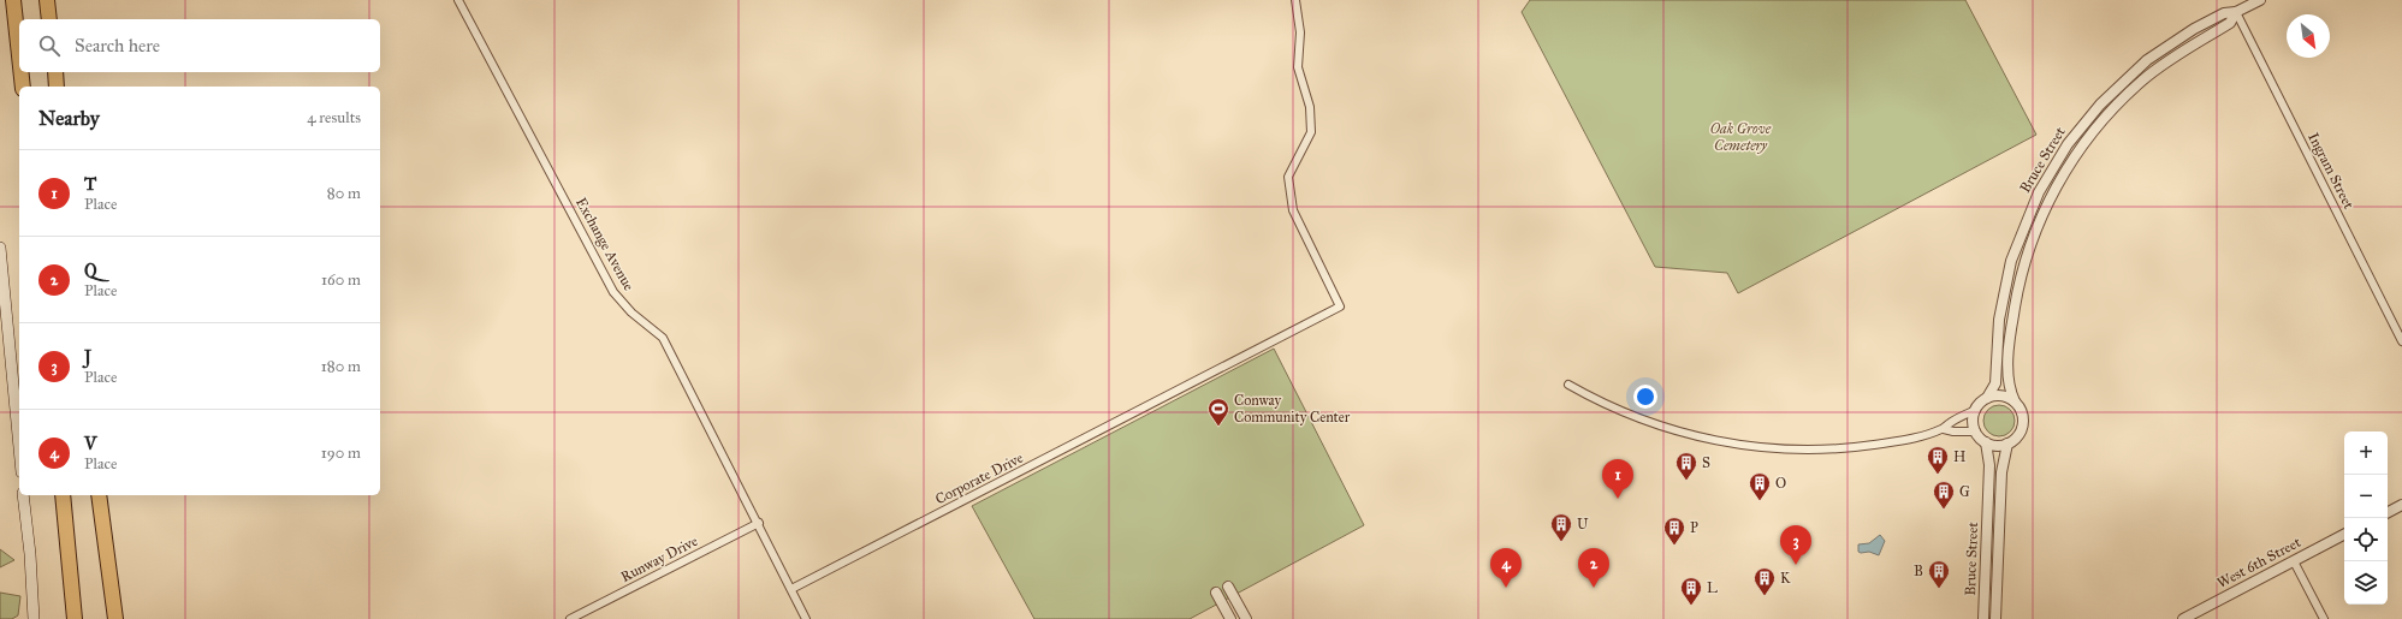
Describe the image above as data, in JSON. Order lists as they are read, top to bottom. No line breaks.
{"streets":{"street":["Bruce Street","Ingram Street","Exchange Avenue","Corporate Drive","Runway Drive","West 6th Street"]},"crossings":[["Bruce Street","Ingram Street"],["Exchange Avenue","Corporate Drive"],["Exchange Avenue","Runway Drive"]],"parks":["Oak Grove Cemetery"],"places":{"sports":["Conway Community Center"],"building":["H","S","O","G","U","P","B","K","L"]},"north":"bottom right","page":{"search":"Search here","heading":["Nearby","4 results"],"list":[{"mark":"1","name":"T","note":"Place","value":"80 m"},{"mark":"2","name":"Q","note":"Place","value":"160 m"},{"mark":"3","name":"J","note":"Place","value":"180 m"},{"mark":"4","name":"V","note":"Place","value":"190 m"}],"map_buttons":["+","−"],"pins":["1","3","2","4"]}}
